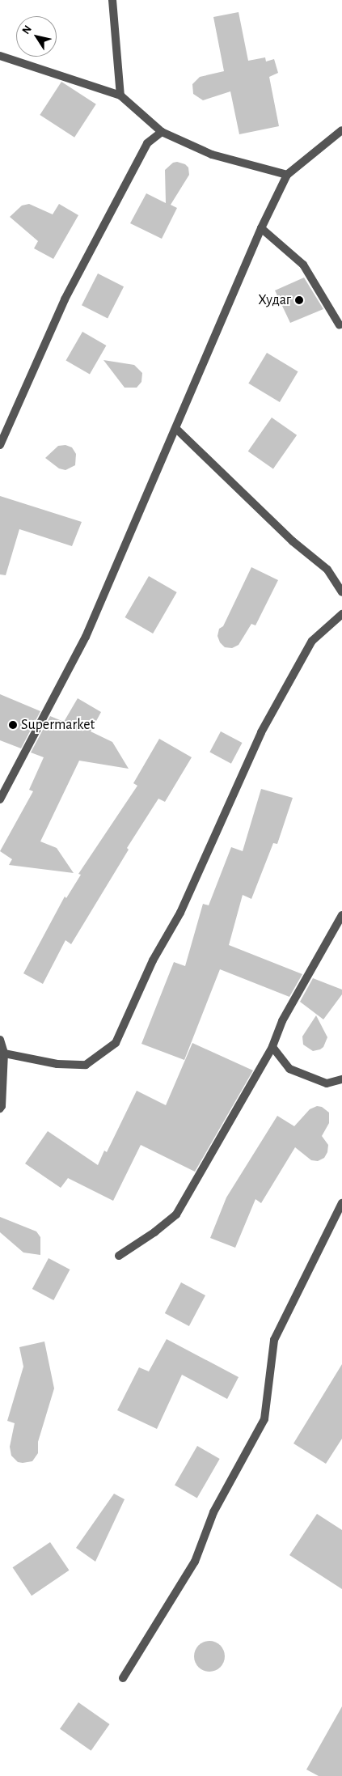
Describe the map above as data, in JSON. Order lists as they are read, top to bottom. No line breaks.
{"places":["Худаг","Supermarket"],"north":"top left"}
